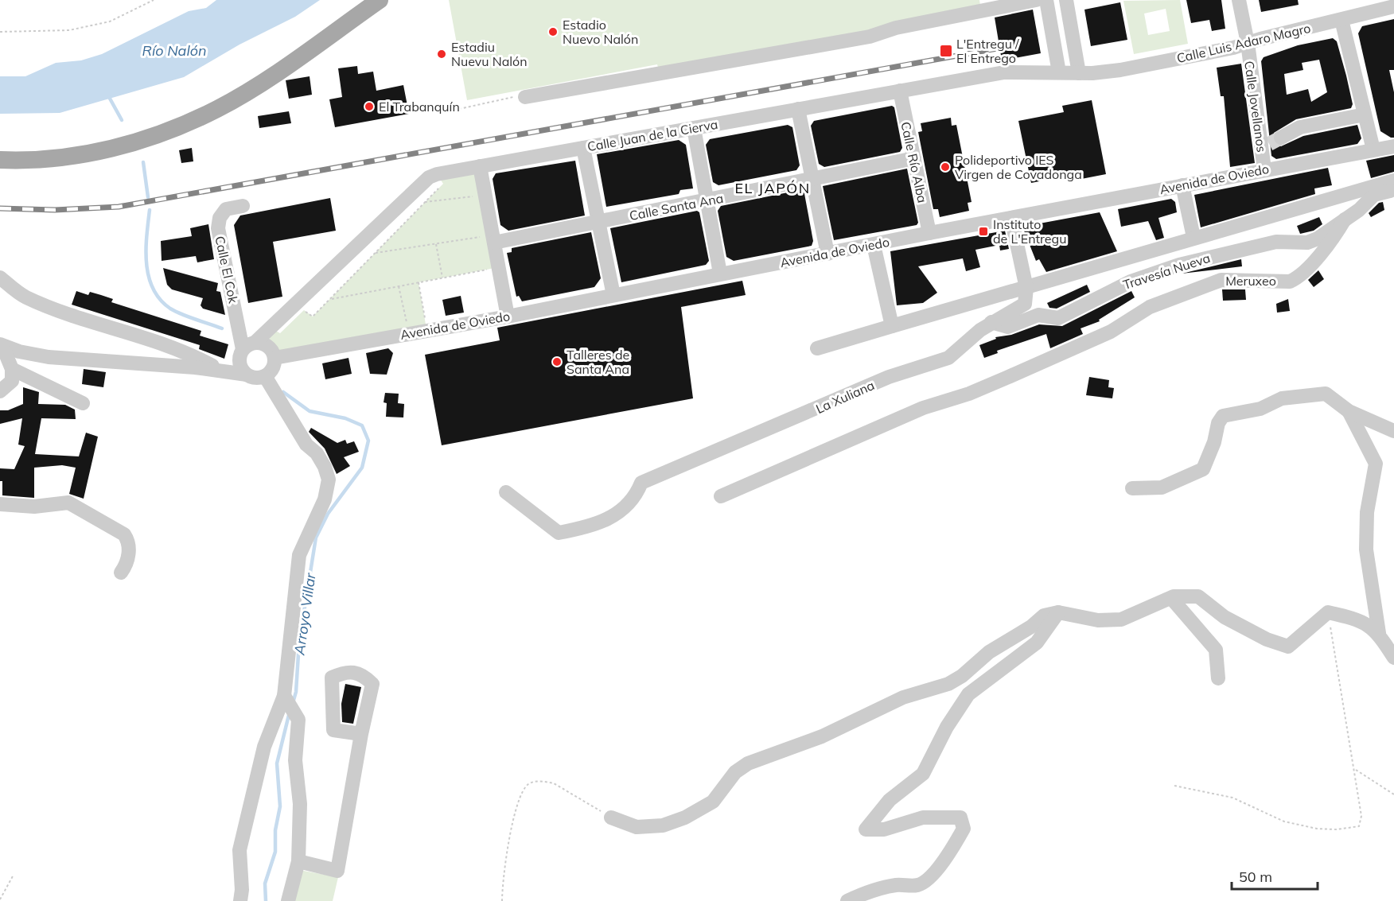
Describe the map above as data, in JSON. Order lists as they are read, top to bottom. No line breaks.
{"streets":{"street":["Calle Luis Adaro Magro","Calle Jovellanos","Calle Juan de la Cierva","Calle Río Alba","Avenida de Oviedo","Calle Santa Ana","Calle El Cok","Travesía Nueva","Meruxeo","La Xuliana"]},"crossings":[["Calle Luis Adaro Magro","Calle Jovellanos"],["Calle Luis Adaro Magro","Calle Juan de la Cierva"],["Calle Jovellanos","Avenida de Oviedo"],["Calle Juan de la Cierva","Calle Río Alba"],["Calle Juan de la Cierva","Avenida de Oviedo"],["Calle Juan de la Cierva","Calle El Cok"],["Calle Río Alba","Avenida de Oviedo"],["Calle Río Alba","Calle Santa Ana"],["Avenida de Oviedo","Calle El Cok"],["Travesía Nueva","Meruxeo"],["Travesía Nueva","La Xuliana"]],"districts":["EL JAPÓN"],"water":["Río Nalón","Arroyo Villar"],"places":{"other":["Estadio Nuevo Nalón","Estadiu Nuevu Nalón","El Trabanquín","Polideportivo IES Virgen de Covadonga","Talleres de Santa Ana"],"transit":["L'Entregu / El Entrego","Instituto de L'Entregu"]},"scale_bar":"50 m"}
